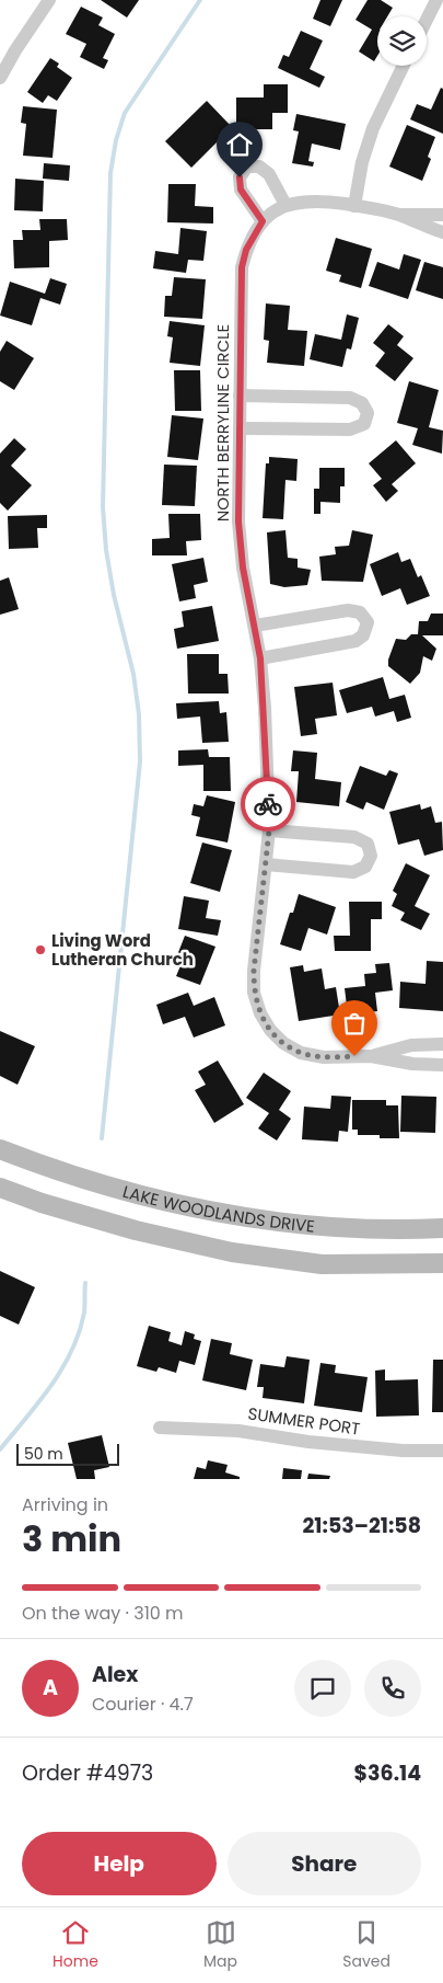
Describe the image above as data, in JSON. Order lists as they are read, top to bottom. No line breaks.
{"streets":{"main road":["LAKE WOODLANDS DRIVE"],"street":["NORTH BERRYLINE CIRCLE","SUMMER PORT"]},"places":["Living Word Lutheran Church"],"scale_bar":"50 m","page":{"scale":"50 m","heading":["3 min","Arriving in","21:53–21:58"],"panel":["Alex","Courier · 4.7","Order #4973","$36.14"],"bar":"On the way · 310 m","round":"A","buttons":["Help","Share"],"tabs":["Home","Map","Saved"]}}
